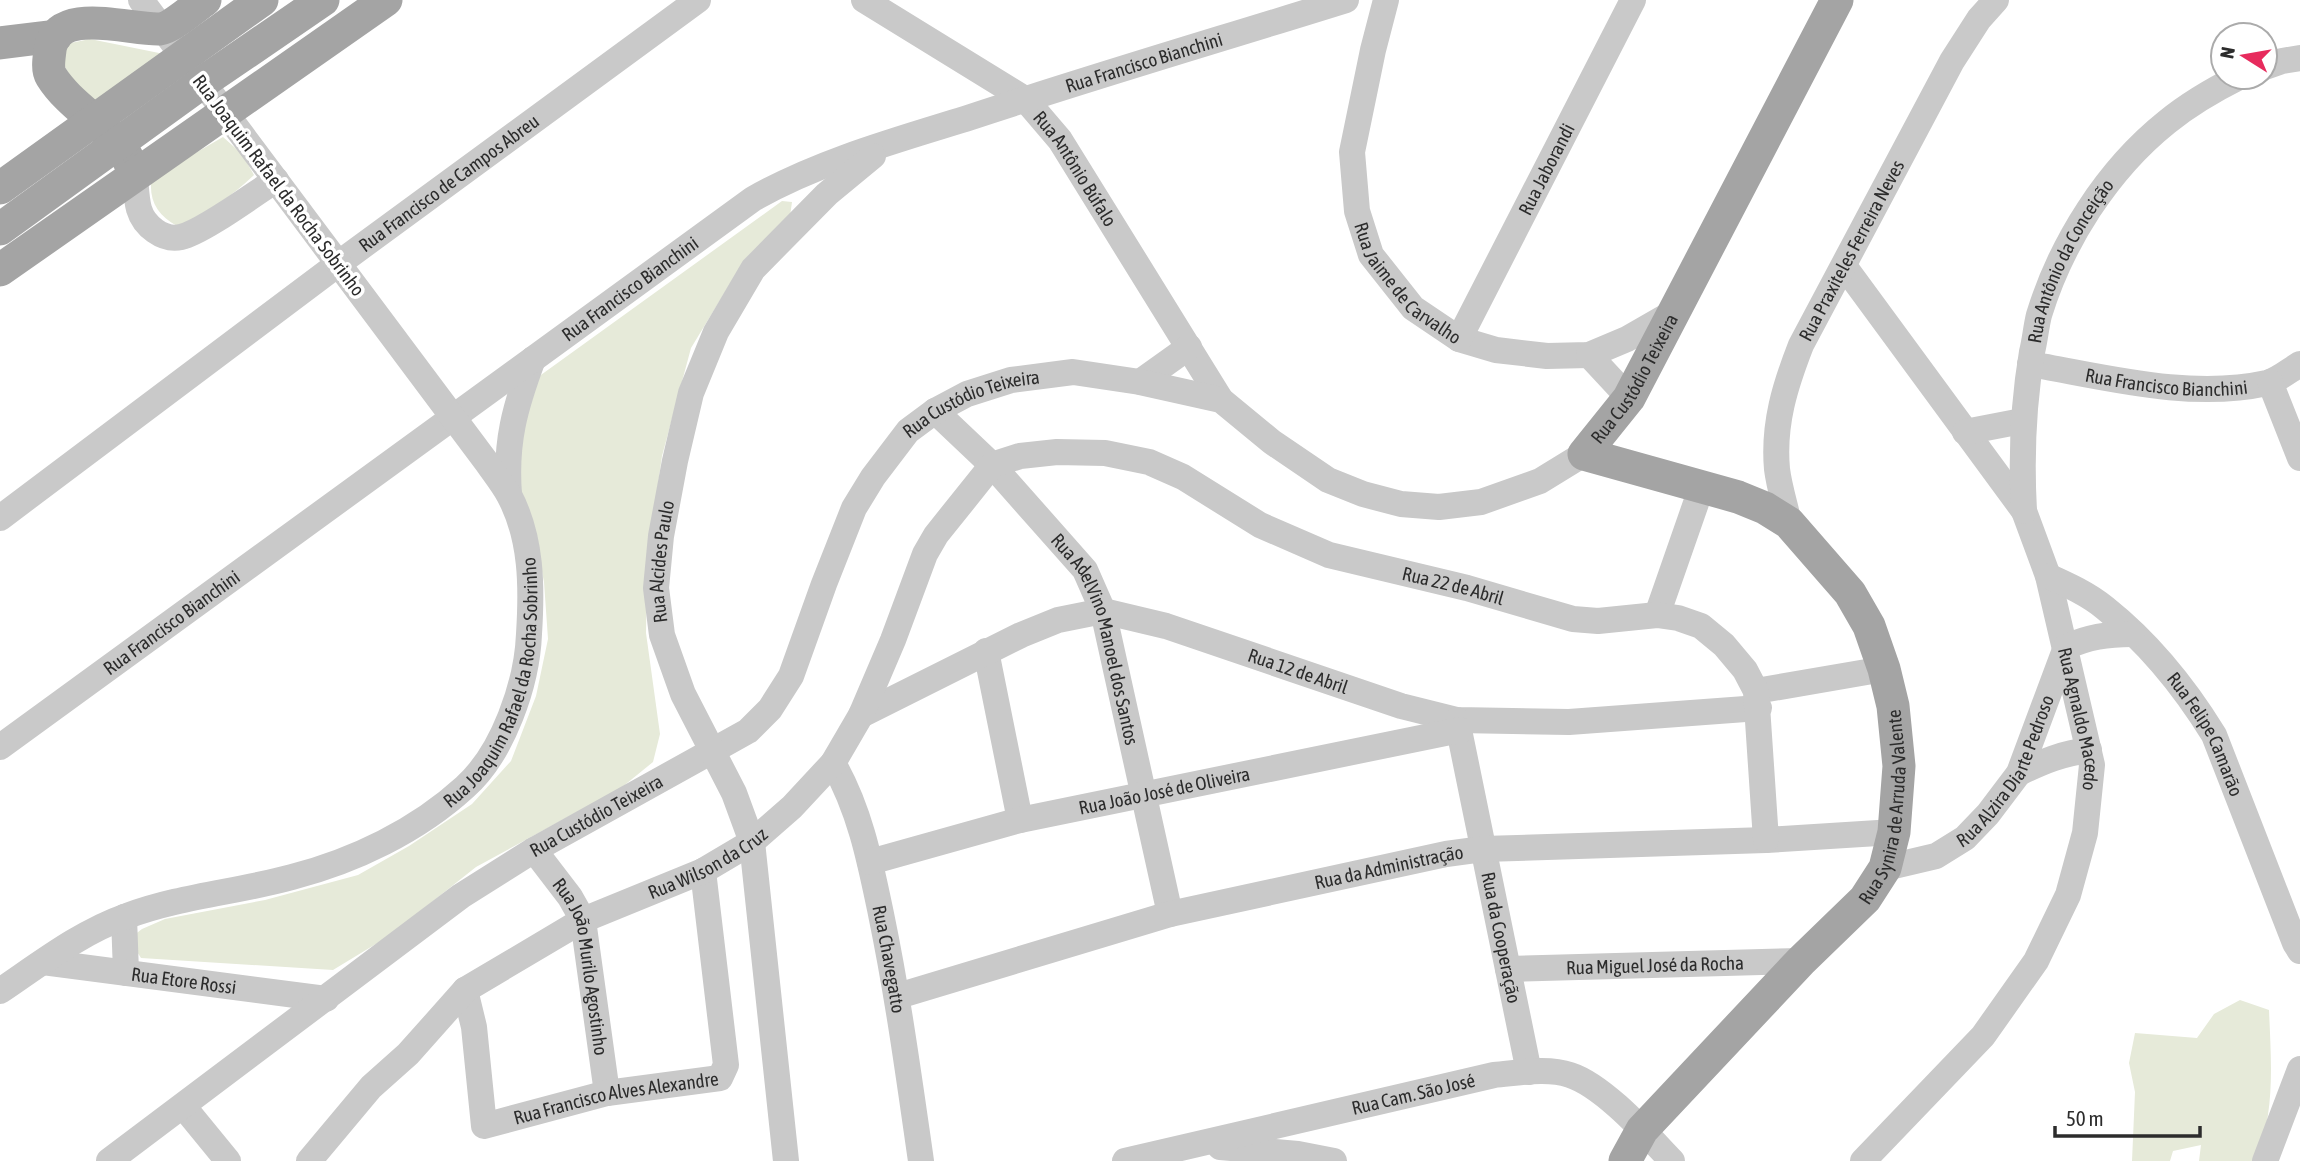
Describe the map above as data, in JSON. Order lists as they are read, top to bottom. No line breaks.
{"streets":{"main road":["Rua Custódio Teixeira","Rua Synira de Arruda Valente"],"street":["Rua Francisco Bianchini","Rua Antônio Búfalo","Rua Jaborandi","Rua Francisco de Campos Abreu","Rua Joaquim Rafael da Rocha Sobrinho","Rua Praxiteles Ferreira Neves","Rua Antônio da Conceição","Rua Jaime de Carvalho","Rua Alcides Paulo","Rua 22 de Abril","Rua AdelVino Manoel dos Santos","Rua 12 de Abril","Rua Agnaldo Macedo","Rua Felipe Camarão","Rua Alzira Diarte Pedroso","Rua João José de Oliveira","Rua Wilson da Cruz","Rua da Administração","Rua da Cooperação","Rua Chavegatto","Rua Miguel José da Rocha","Rua João Murilo Agostinho","Rua Etore Rossi","Rua Cam. São José","Rua Francisco Alves Alexandre"]},"crossings":[["Rua Francisco Bianchini","Rua Antônio Búfalo"],["Rua Francisco Bianchini","Rua Joaquim Rafael da Rocha Sobrinho"],["Rua Francisco Bianchini","Rua Antônio da Conceição"],["Rua Francisco Bianchini","Rua Alcides Paulo"],["Rua Antônio Búfalo","Rua Custódio Teixeira"],["Rua Jaborandi","Rua Jaime de Carvalho"],["Rua Francisco de Campos Abreu","Rua Joaquim Rafael da Rocha Sobrinho"],["Rua Joaquim Rafael da Rocha Sobrinho","Rua Etore Rossi"],["Rua Praxiteles Ferreira Neves","Rua Agnaldo Macedo"],["Rua Praxiteles Ferreira Neves","Rua Synira de Arruda Valente"],["Rua Antônio da Conceição","Rua Agnaldo Macedo"],["Rua Jaime de Carvalho","Rua Custódio Teixeira"],["Rua Custódio Teixeira","Rua Alcides Paulo"],["Rua Custódio Teixeira","Rua AdelVino Manoel dos Santos"],["Rua Custódio Teixeira","Rua Synira de Arruda Valente"],["Rua Custódio Teixeira","Rua João Murilo Agostinho"],["Rua Custódio Teixeira","Rua Etore Rossi"],["Rua Alcides Paulo","Rua Wilson da Cruz"],["Rua 22 de Abril","Rua AdelVino Manoel dos Santos"],["Rua 22 de Abril","Rua 12 de Abril"],["Rua 22 de Abril","Rua Wilson da Cruz"],["Rua 22 de Abril","Rua da Administração"],["Rua AdelVino Manoel dos Santos","Rua 12 de Abril"],["Rua AdelVino Manoel dos Santos","Rua João José de Oliveira"],["Rua AdelVino Manoel dos Santos","Rua Wilson da Cruz"],["Rua AdelVino Manoel dos Santos","Rua da Administração"],["Rua 12 de Abril","Rua João José de Oliveira"],["Rua 12 de Abril","Rua Synira de Arruda Valente"],["Rua 12 de Abril","Rua Wilson da Cruz"],["Rua 12 de Abril","Rua da Cooperação"],["Rua Agnaldo Macedo","Rua Felipe Camarão"],["Rua Agnaldo Macedo","Rua Alzira Diarte Pedroso"],["Rua Alzira Diarte Pedroso","Rua Synira de Arruda Valente"],["Rua João José de Oliveira","Rua da Cooperação"],["Rua João José de Oliveira","Rua Chavegatto"],["Rua Synira de Arruda Valente","Rua da Administração"],["Rua Synira de Arruda Valente","Rua Miguel José da Rocha"],["Rua Synira de Arruda Valente","Rua Cam. São José"],["Rua Wilson da Cruz","Rua Chavegatto"],["Rua Wilson da Cruz","Rua João Murilo Agostinho"],["Rua Wilson da Cruz","Rua Francisco Alves Alexandre"],["Rua da Administração","Rua da Cooperação"],["Rua da Administração","Rua Chavegatto"],["Rua da Cooperação","Rua Miguel José da Rocha"],["Rua da Cooperação","Rua Cam. São José"],["Rua João Murilo Agostinho","Rua Francisco Alves Alexandre"]],"scale_bar":"50 m","north":"left"}
